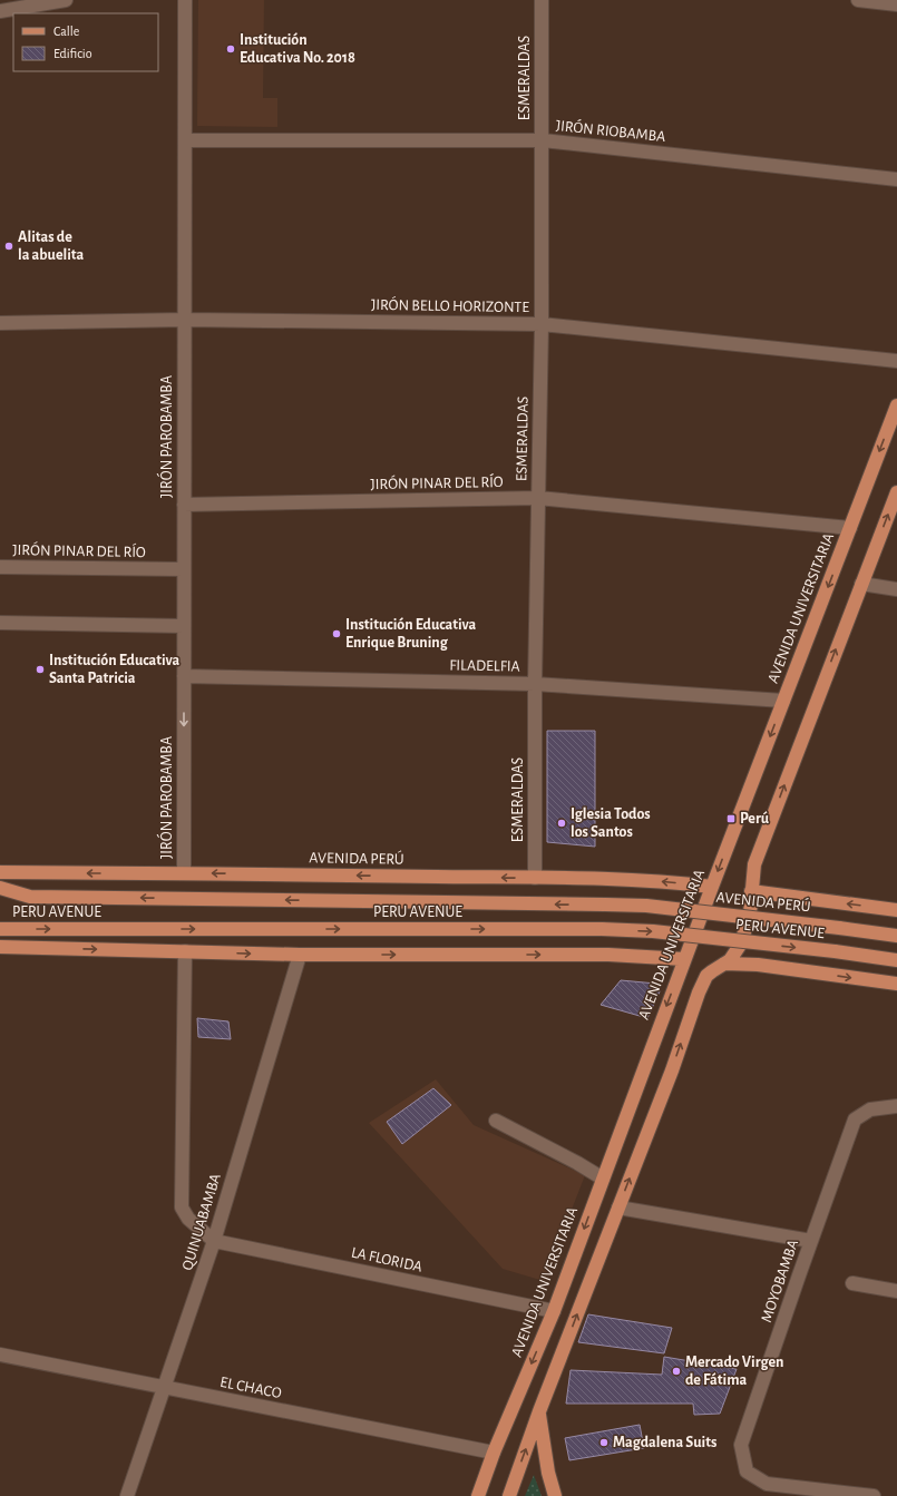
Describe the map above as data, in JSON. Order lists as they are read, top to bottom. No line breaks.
{"streets":{"main road":["AVENIDA UNIVERSITARIA","AVENIDA PERÚ","PERU AVENUE"],"street":["ESMERALDAS","JIRÓN RIOBAMBA","JIRÓN BELLO HORIZONTE","JIRÓN PAROBAMBA","JIRÓN PINAR DEL RÍO","FILADELFIA","QUINUABAMBA","LA FLORIDA","MOYOBAMBA","EL CHACO"]},"crossings":[["ESMERALDAS","JIRÓN RIOBAMBA"],["ESMERALDAS","JIRÓN BELLO HORIZONTE"],["ESMERALDAS","JIRÓN PINAR DEL RÍO"],["ESMERALDAS","FILADELFIA"],["ESMERALDAS","AVENIDA PERÚ"],["JIRÓN RIOBAMBA","JIRÓN PAROBAMBA"],["JIRÓN BELLO HORIZONTE","JIRÓN PAROBAMBA"],["JIRÓN PAROBAMBA","JIRÓN PINAR DEL RÍO"],["JIRÓN PAROBAMBA","FILADELFIA"],["JIRÓN PAROBAMBA","AVENIDA PERÚ"],["JIRÓN PINAR DEL RÍO","AVENIDA UNIVERSITARIA"],["AVENIDA UNIVERSITARIA","FILADELFIA"],["AVENIDA UNIVERSITARIA","AVENIDA PERÚ"],["AVENIDA UNIVERSITARIA","LA FLORIDA"],["AVENIDA UNIVERSITARIA","EL CHACO"],["AVENIDA PERÚ","PERU AVENUE"],["QUINUABAMBA","LA FLORIDA"],["QUINUABAMBA","EL CHACO"]],"places":{"other":["Institución Educativa No. 2018","Alitas de la abuelita","Institución Educativa Enrique Bruning","Institución Educativa Santa Patricia","Iglesia Todos los Santos","Mercado Virgen de Fátima","Magdalena Suits"],"transit":["Perú"]},"legend":["Calle","Edificio"]}
